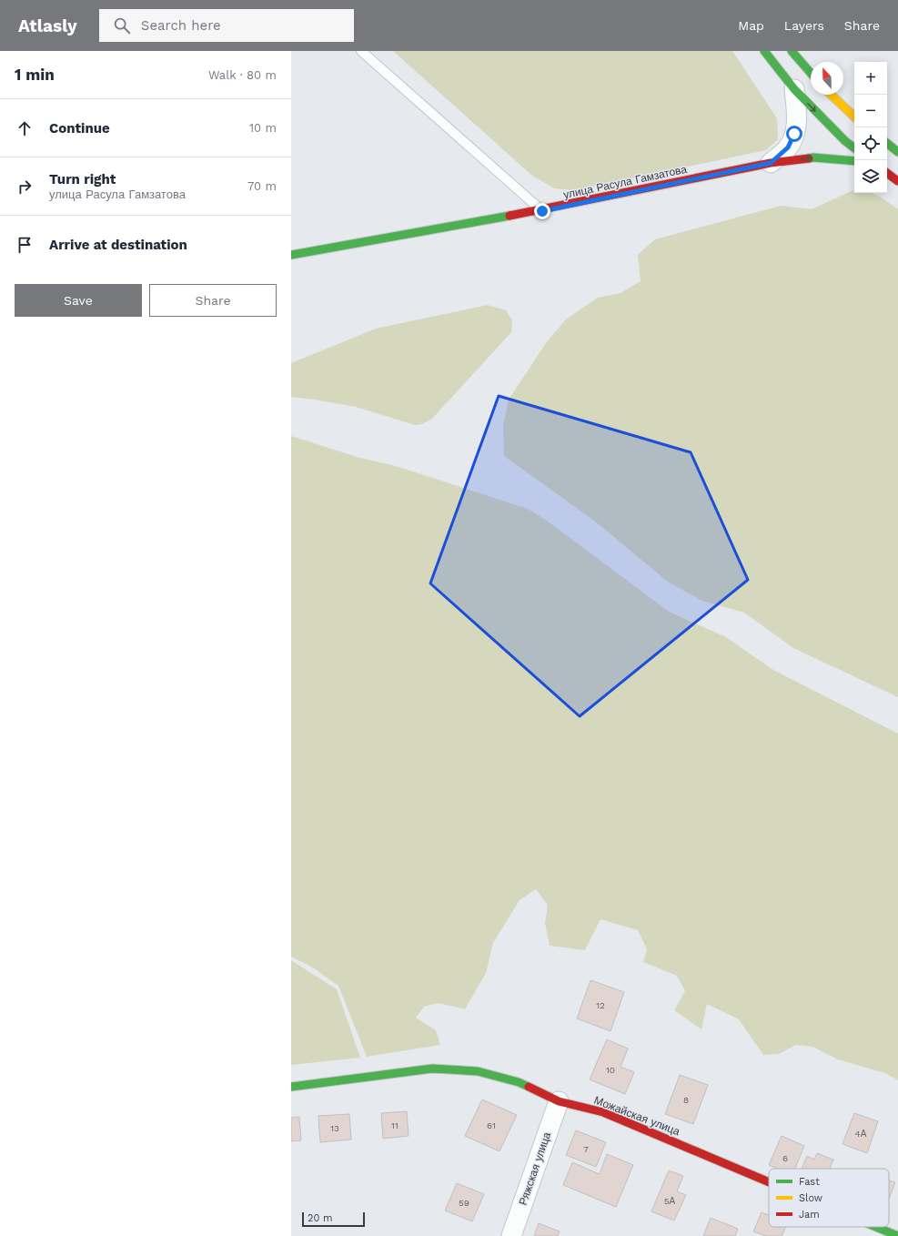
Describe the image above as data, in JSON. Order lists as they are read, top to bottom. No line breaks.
{"streets":{"main road":["улица Расула Гамзатова","Можайская улица"],"street":["Ряжская улица"]},"crossings":[["Можайская улица","Ряжская улица"]],"house_numbers":["12","10","8","11","61","13","4А","7","6","5А","59"],"legend":["Fast","Slow","Jam"],"scale_bar":"20 m","north":"top","page":{"header":"Atlasly","search":"Search here","nav":["Map","Layers","Share"],"heading":["1 min","Walk · 80 m"],"map_buttons":["+","−"],"list":[["Continue","10 m"],["Turn right","улица Расула Гамзатова","70 m"],"Arrive at destination"],"buttons":["Save","Share"],"scale":"20 m"}}
